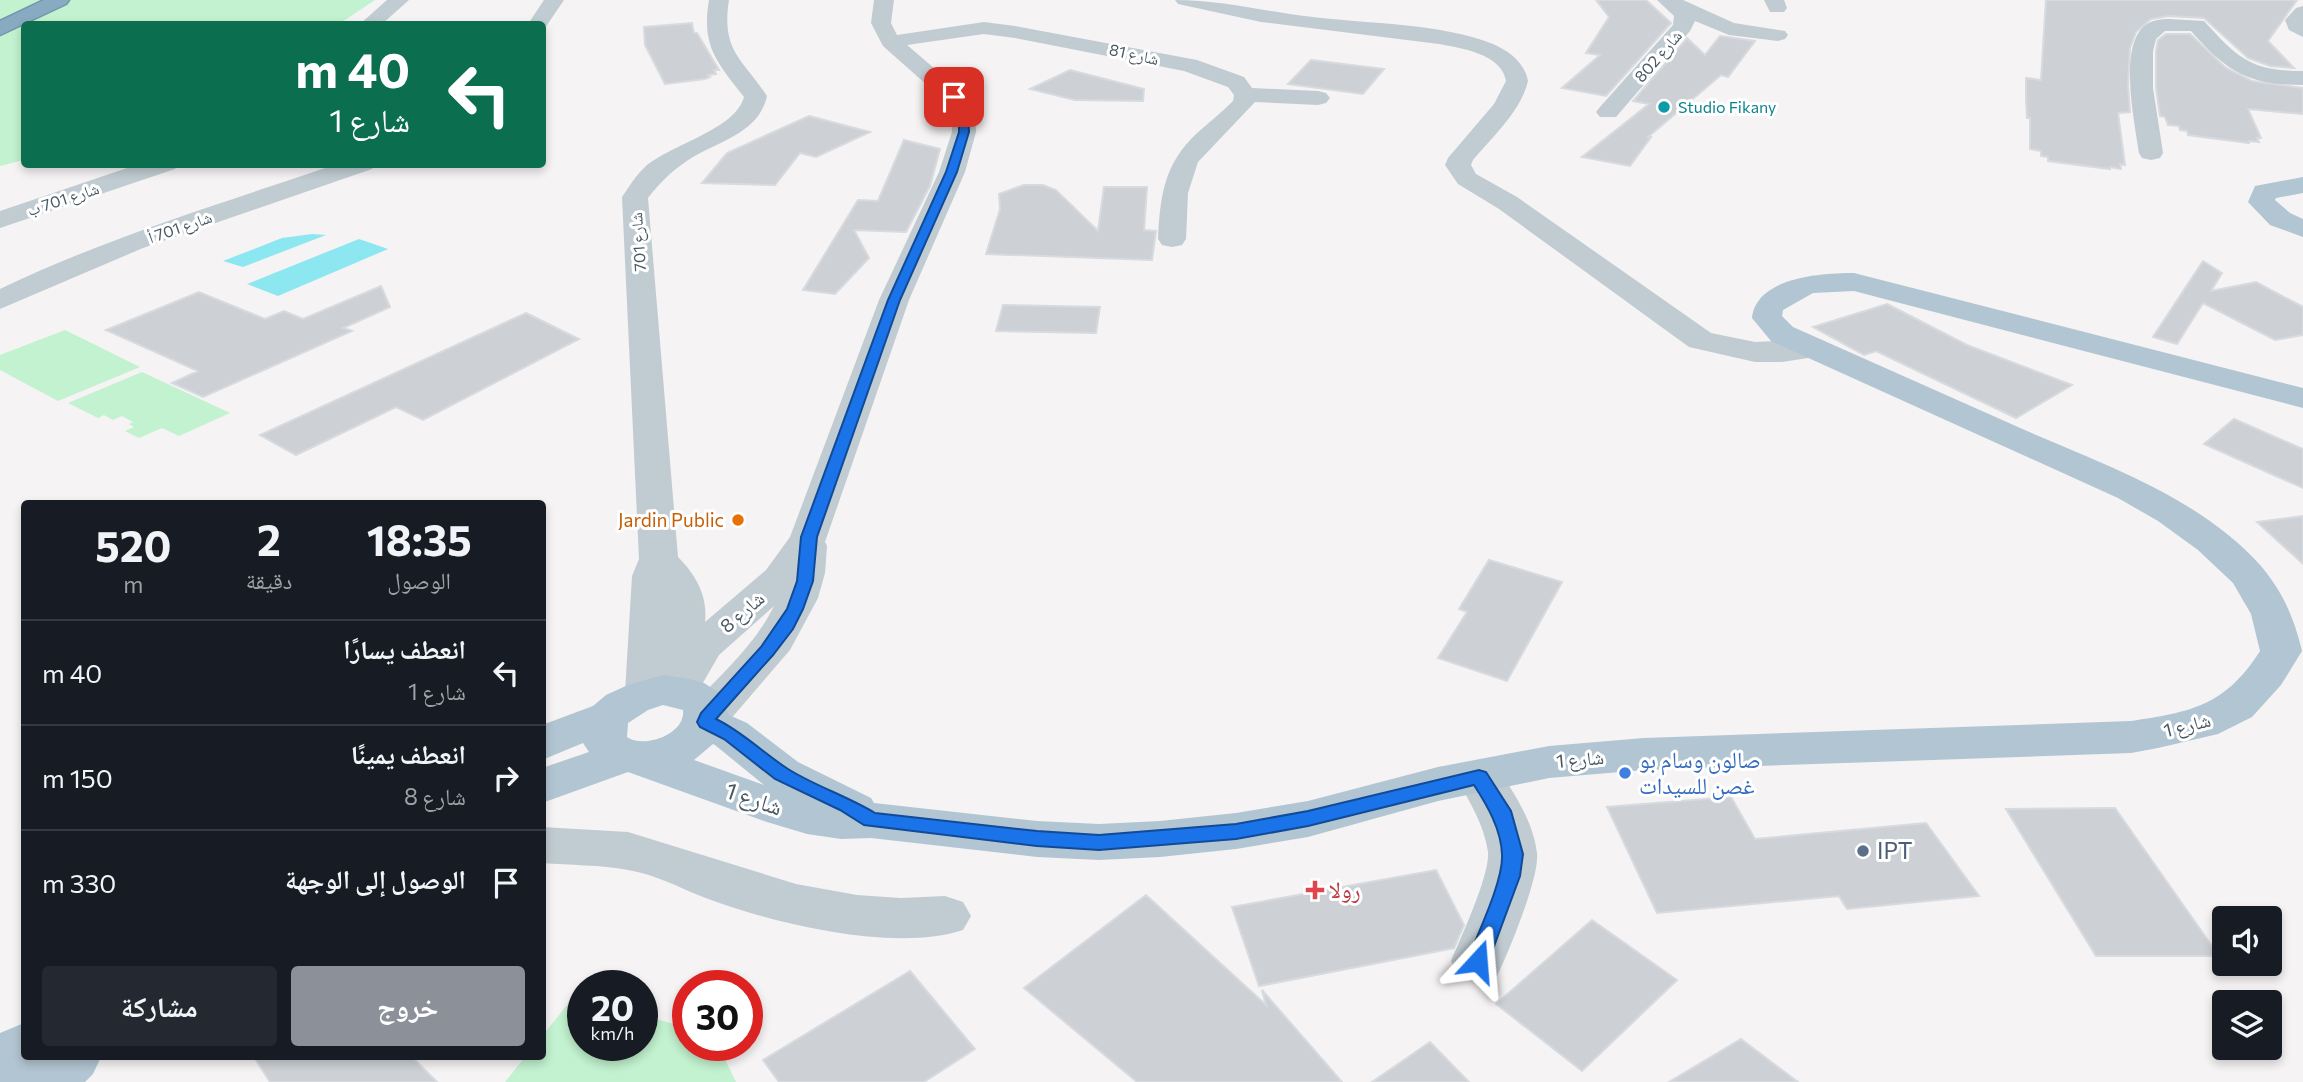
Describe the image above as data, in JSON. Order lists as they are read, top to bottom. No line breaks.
{"streets":{"main road":["شارع 1"],"street":["شارع 81","شارع 802","شارع 701 ب","شارع 701 أ","شارع 701","شارع 8"]},"crossings":[["شارع 81","شارع 8"],["شارع 701","شارع 8"],["شارع 701","شارع 1"],["شارع 8","شارع 1"]],"places":{"other":["Studio Fikany","Jardin Public","صالون وسام بو غصن للسيدات","IPT"],"health":["رولا"]},"page":{"turn":["40 m","شارع 1"],"eta":["18:35","الوصول","2","دقيقة","520","m"],"list":[{"name":"انعطف يسارًا","note":"شارع 1","value":"40 m"},{"name":"انعطف يمينًا","note":"شارع 8","value":"150 m"},{"name":"الوصول إلى الوجهة","value":"330 m"}],"buttons":["خروج","مشاركة"],"speed":"20 km/h","limit":"30"}}
